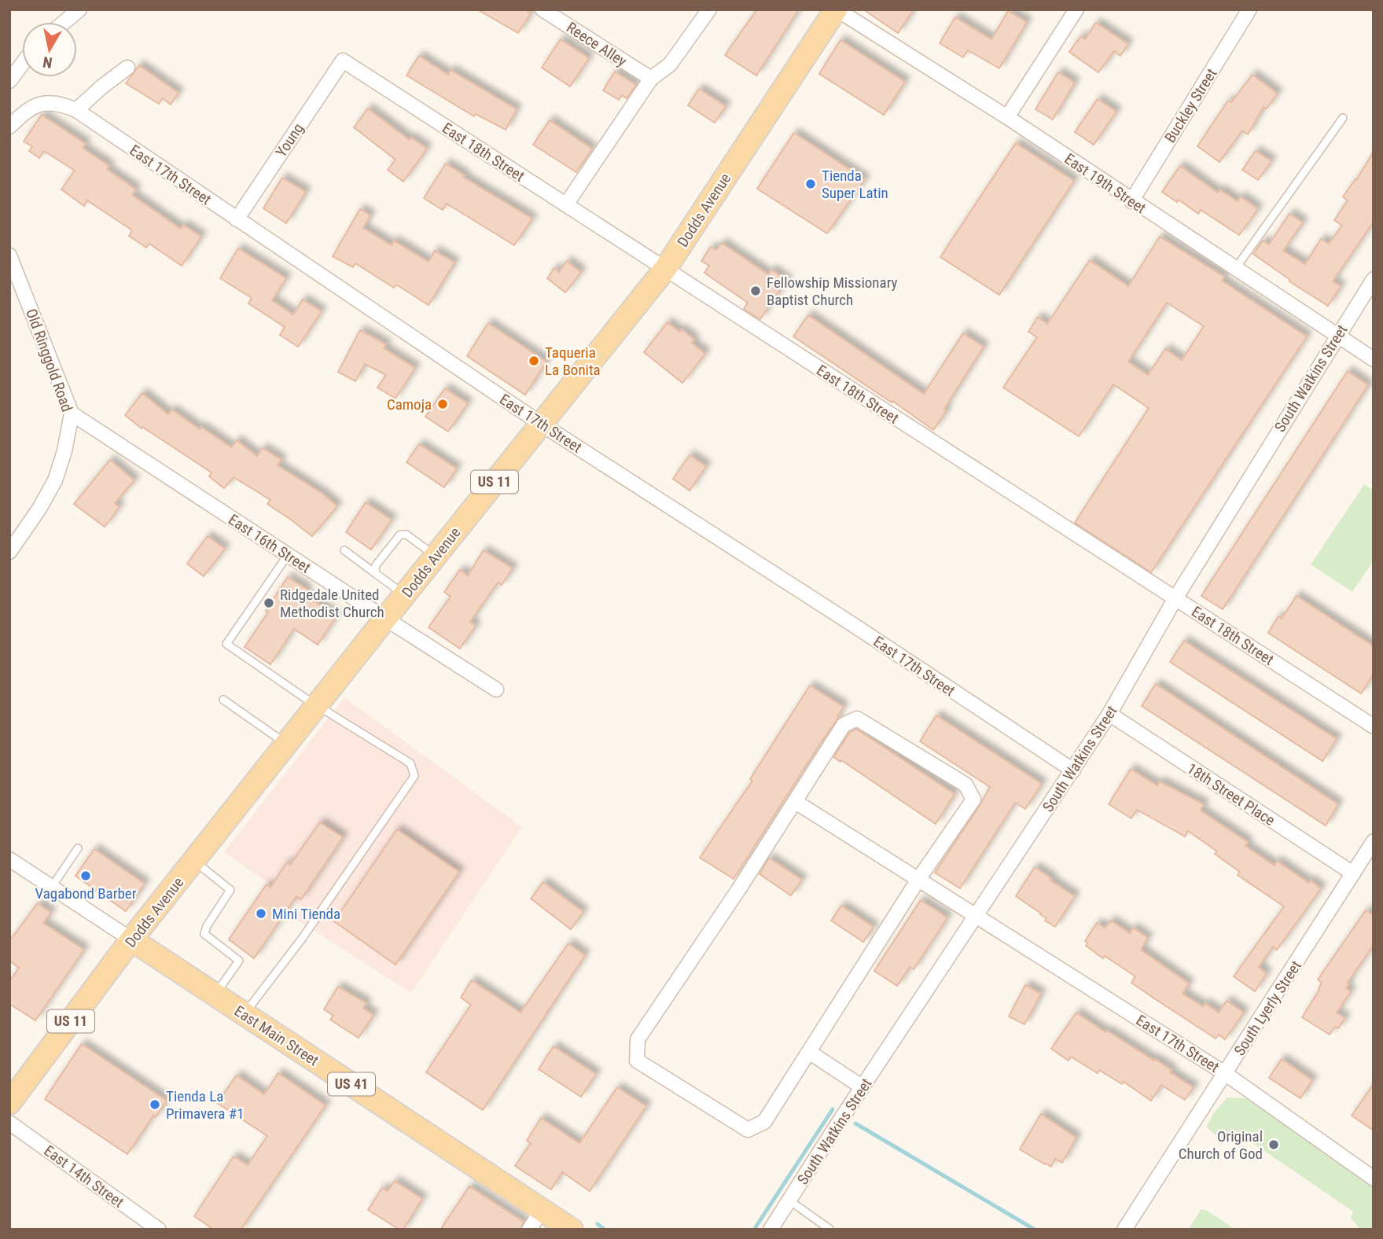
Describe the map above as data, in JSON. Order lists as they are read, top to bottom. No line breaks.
{"streets":{"main road":["Dodds Avenue","US 11","East Main Street","US 41"],"street":["Reece Alley","Buckley Street","Young","East 18th Street","East 17th Street","East 19th Street","Old Ringgold Road","South Watkins Street","East 16th Street","18th Street Place","South Lyerly Street","East 14th Street"]},"crossings":[["Buckley Street","East 19th Street"],["Young","East 18th Street"],["Young","East 17th Street"],["East 18th Street","Dodds Avenue"],["East 18th Street","South Watkins Street"],["East 17th Street","Dodds Avenue"],["East 17th Street","South Watkins Street"],["East 17th Street","South Lyerly Street"],["East 19th Street","Dodds Avenue"],["East 19th Street","South Watkins Street"],["Dodds Avenue","East 16th Street"],["Dodds Avenue","East Main Street"],["Old Ringgold Road","East 16th Street"],["South Watkins Street","18th Street Place"],["18th Street Place","South Lyerly Street"]],"places":["Tienda Super Latin","Fellowship Missionary Baptist Church","Taqueria La Bonita","Camoja","Ridgedale United Methodist Church","Vagabond Barber","Mini Tienda","Tienda La Primavera #1","Original Church of God"],"north":"bottom"}
